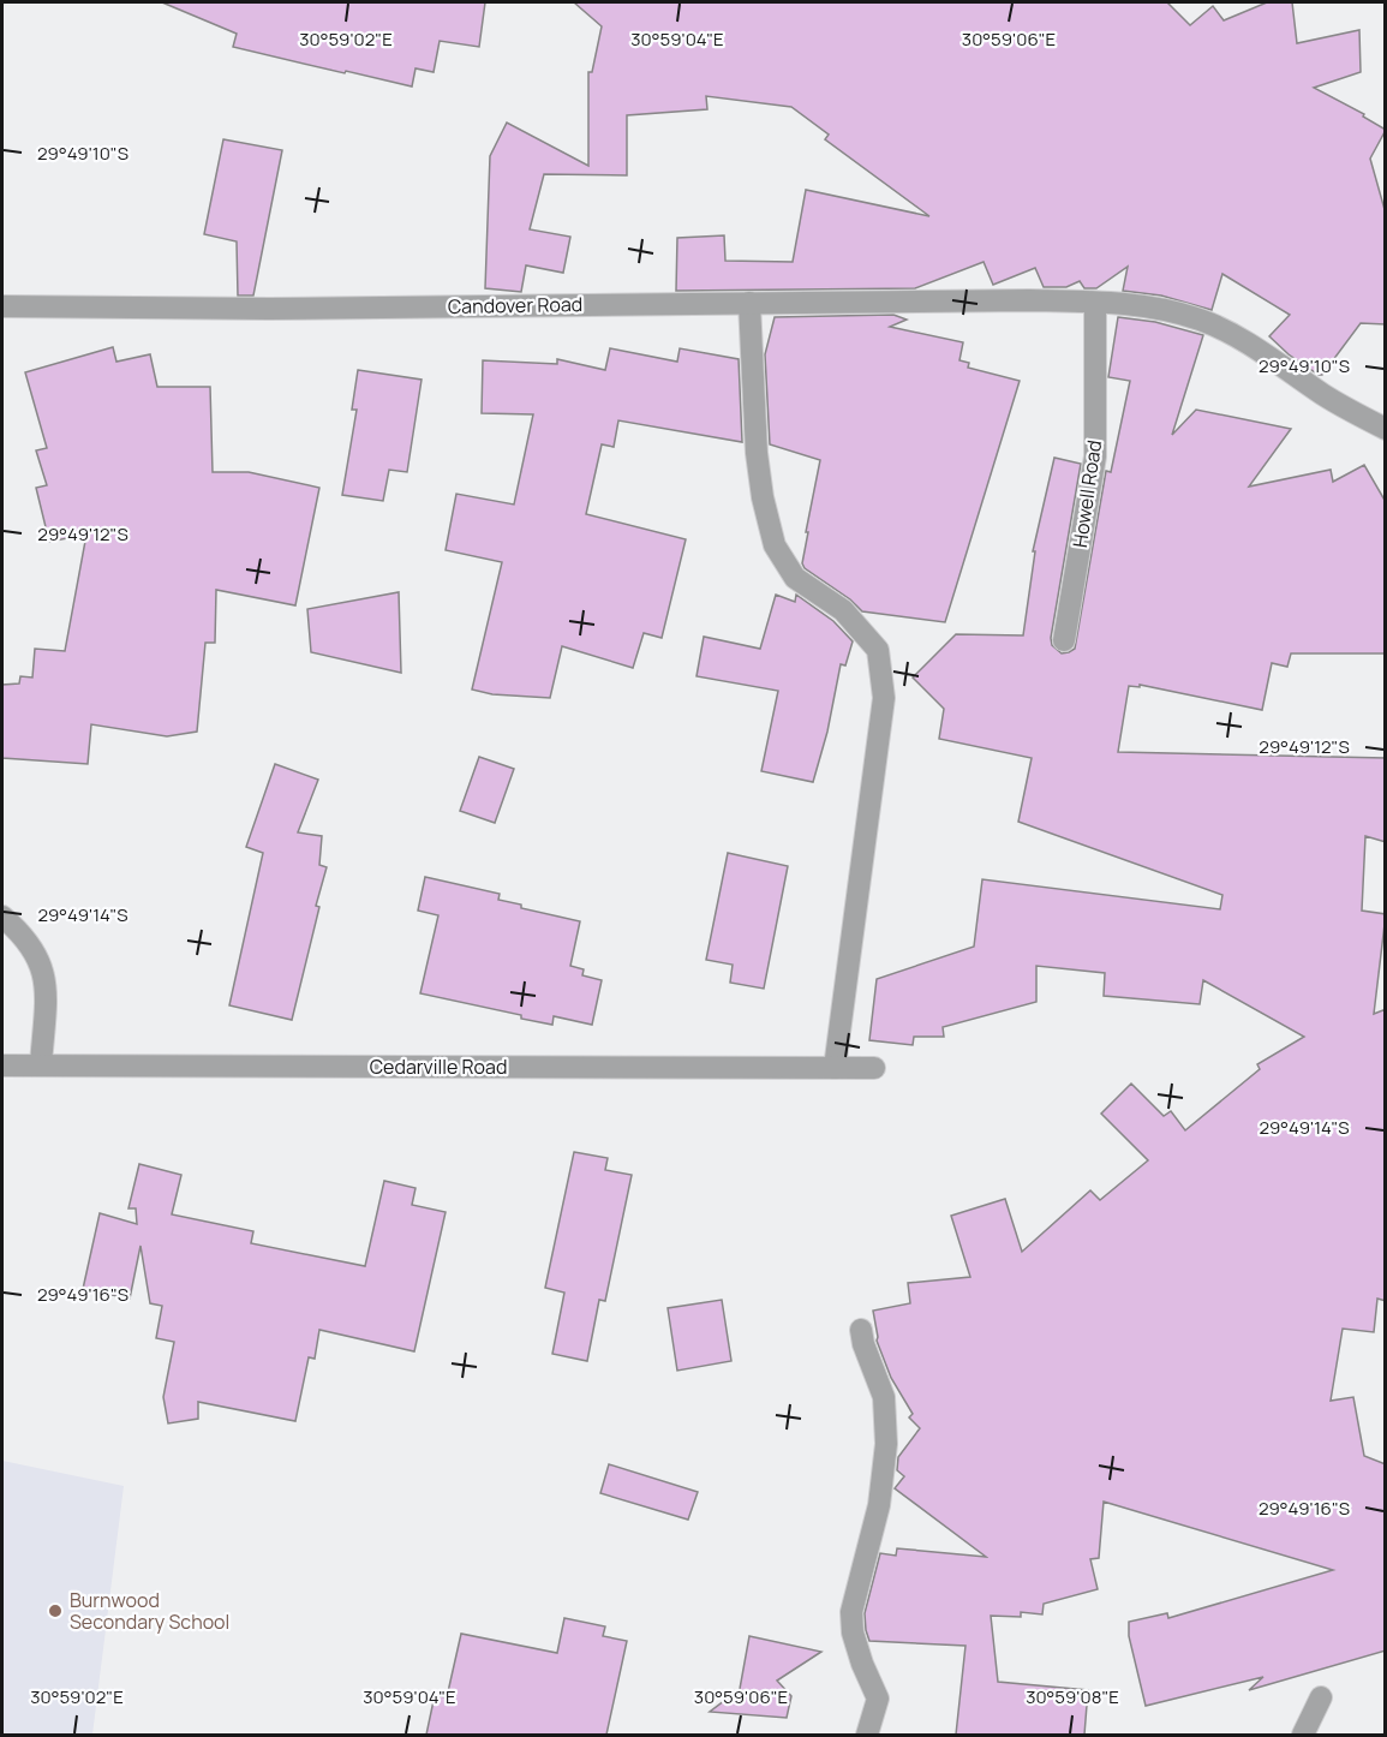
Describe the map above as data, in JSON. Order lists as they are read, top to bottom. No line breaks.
{"streets":{"street":["Candover Road","Howell Road","Cedarville Road"]},"crossings":[["Candover Road","Howell Road"]],"places":["Burnwood Secondary School"],"coordinates":["30°59'06\"E","30°59'02\"E","30°59'04\"E","29°49'10\"S","29°49'12\"S","29°49'14\"S","29°49'16\"S","30°59'08\"E"]}
